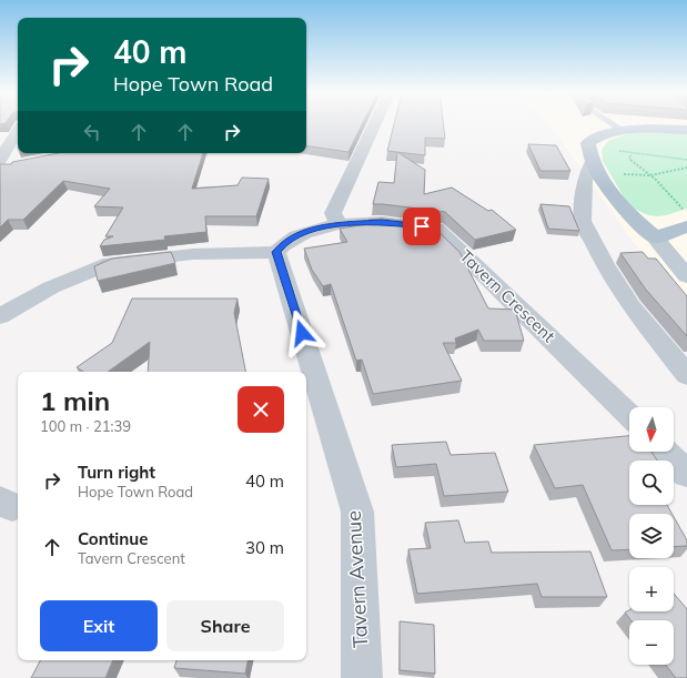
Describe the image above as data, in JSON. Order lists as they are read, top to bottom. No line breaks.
{"streets":{"street":["Tavern Crescent","Tavern Avenue"]},"crossings":[["Tavern Crescent","Tavern Avenue"]],"north":"bottom","page":{"turn":["40 m","Hope Town Road"],"heading":["1 min","100 m · 21:39"],"map_buttons":["+","−"],"list":[{"name":"Turn right","note":"Hope Town Road","value":"40 m"},{"name":"Continue","note":"Tavern Crescent","value":"30 m"}],"buttons":["Exit","Share"]}}
